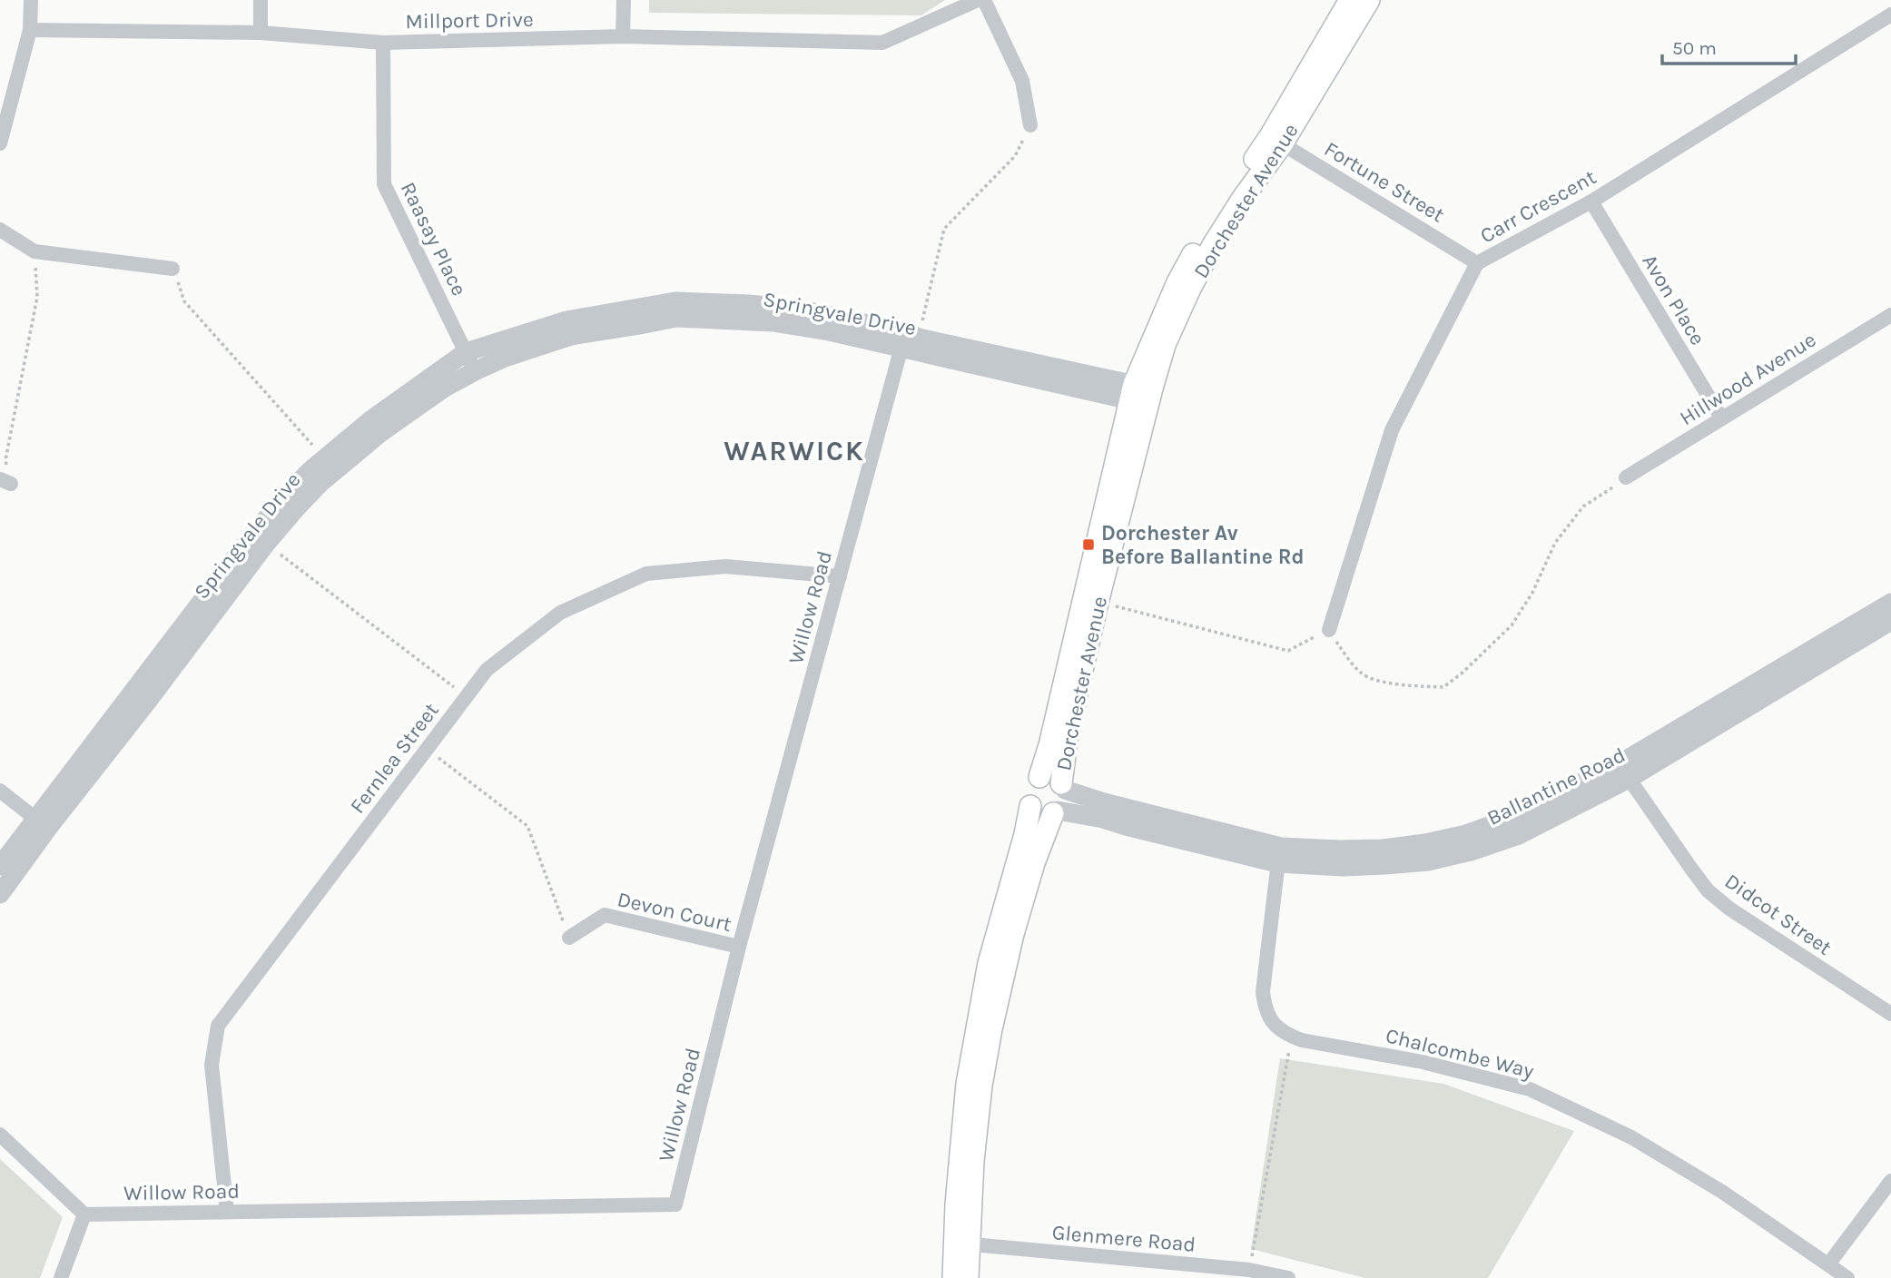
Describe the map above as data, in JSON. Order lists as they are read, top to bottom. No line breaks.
{"streets":{"main road":["Dorchester Avenue"],"street":["Millport Drive","Fortune Street","Carr Crescent","Raasay Place","Avon Place","Springvale Drive","Hillwood Avenue","Willow Road","Fernlea Street","Ballantine Road","Devon Court","Didcot Street","Chalcombe Way","Glenmere Road"]},"crossings":[["Millport Drive","Raasay Place"],["Fortune Street","Dorchester Avenue"],["Fortune Street","Carr Crescent"],["Dorchester Avenue","Springvale Drive"],["Dorchester Avenue","Ballantine Road"],["Dorchester Avenue","Glenmere Road"],["Carr Crescent","Avon Place"],["Raasay Place","Springvale Drive"],["Avon Place","Hillwood Avenue"],["Springvale Drive","Willow Road"],["Willow Road","Fernlea Street"],["Willow Road","Devon Court"],["Ballantine Road","Didcot Street"]],"districts":["WARWICK"],"places":{"transit":["Dorchester Av Before Ballantine Rd"]},"scale_bar":"50 m"}
